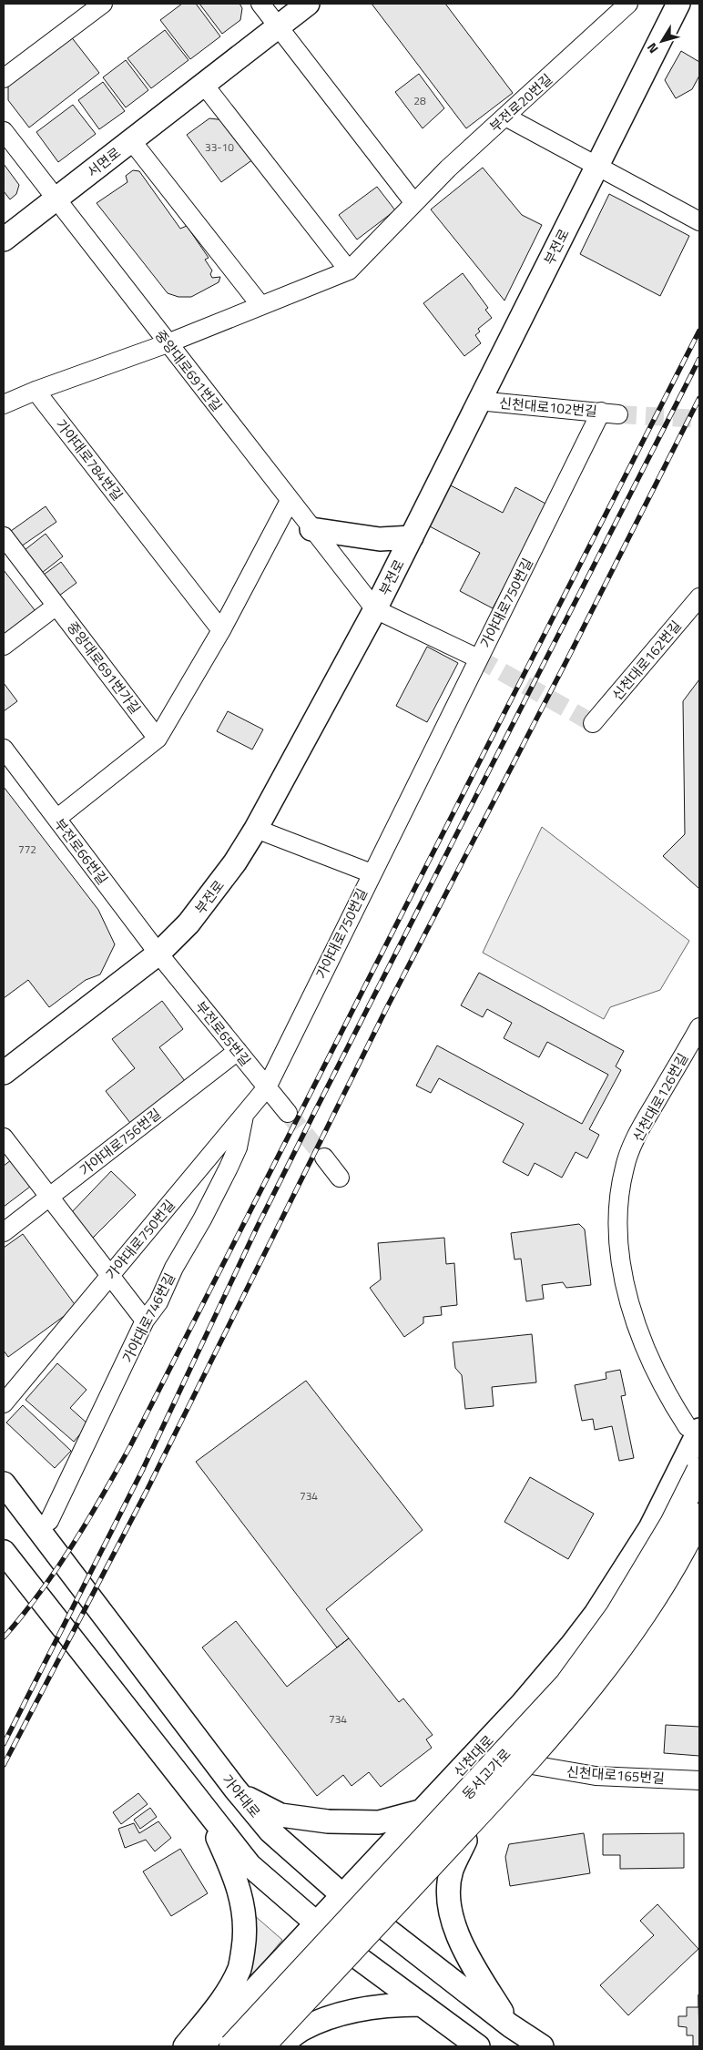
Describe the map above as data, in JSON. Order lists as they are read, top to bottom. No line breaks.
{"streets":{"highway":["동서고가로"],"main road":["서면로","부전로","신천대로","가야대로"],"street":["부전로20번길","중앙대로691번길","신천대로102번길","가야대로784번길","가야대로750번길","신천대로162번길","중앙대로691번가길","부전로66번길","부전로65번길","신천대로126번길","가야대로756번길","가야대로746번길","신천대로165번길"]},"crossings":[["부전로20번길","중앙대로691번길"],["서면로","중앙대로691번길"],["부전로","중앙대로691번길"],["부전로","신천대로102번길"],["부전로","부전로66번길"],["부전로","부전로65번길"],["신천대로102번길","가야대로750번길"],["가야대로750번길","부전로65번길"],["가야대로750번길","가야대로746번길"],["부전로66번길","부전로65번길"],["부전로65번길","가야대로756번길"],["신천대로126번길","신천대로"],["신천대로","가야대로"]],"house_numbers":["28","33-10","772","734","734"],"north":"bottom left"}
